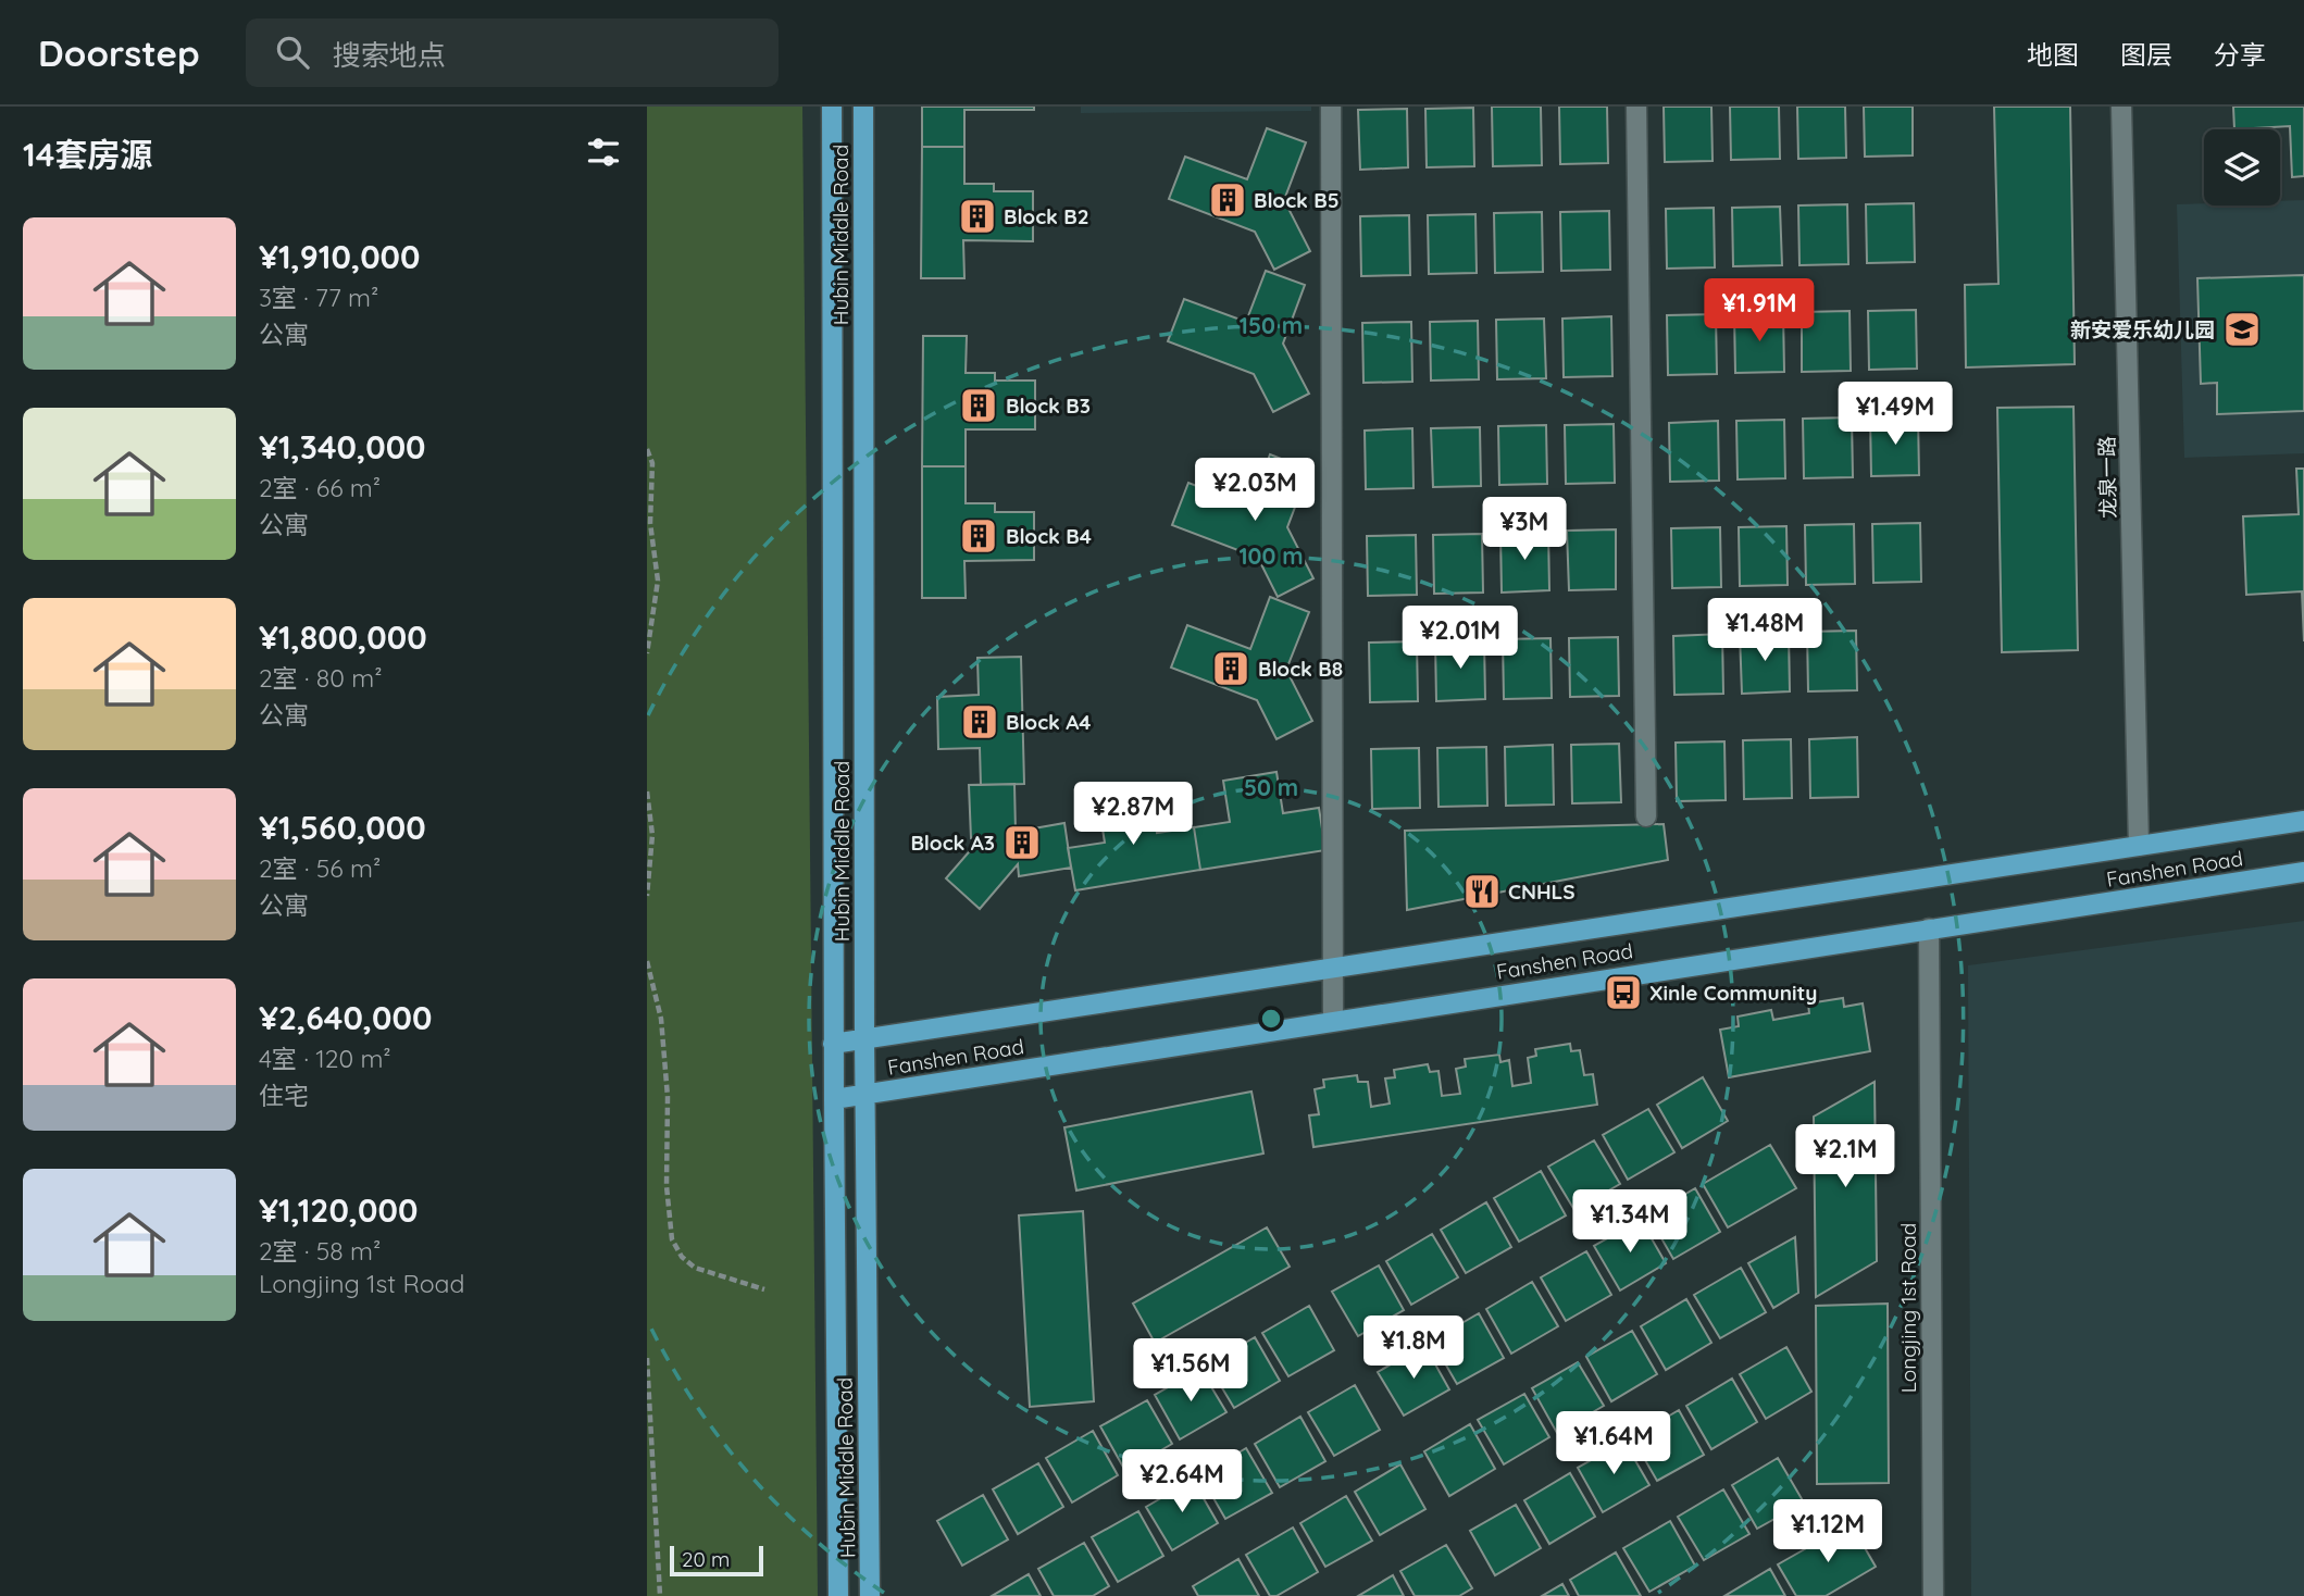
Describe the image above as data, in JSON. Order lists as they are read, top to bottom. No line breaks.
{"streets":{"main road":["Hubin Middle Road","Fanshen Road"],"street":["龙泉一路","Longjing 1st Road"]},"crossings":[["Hubin Middle Road","Fanshen Road"],["龙泉一路","Fanshen Road"],["Fanshen Road","Longjing 1st Road"]],"places":{"building":["Block B5","Block B2","Block B3","Block B4","Block B8","Block A4","Block A3"],"school or university":["新安爱乐幼儿园"],"restaurant":["CNHLS"],"bus stop":["Xinle Community"]},"scale_bar":"20 m","page":{"header":"Doorstep","search":"搜索地点","nav":["地图","图层","分享"],"heading":"14套房源","list":[{"name":"¥1,910,000","note":"3室 · 77 m² · 公寓"},{"name":"¥1,340,000","note":"2室 · 66 m² · 公寓"},{"name":"¥1,800,000","note":"2室 · 80 m² · 公寓"},{"name":"¥1,560,000","note":"2室 · 56 m² · 公寓"},{"name":"¥2,640,000","note":"4室 · 120 m² · 住宅"},{"name":"¥1,120,000","note":"2室 · 58 m² · Longjing 1st Road"}],"price":["¥1.91M","¥1.49M","¥2.03M","¥3M","¥1.48M","¥2.01M","¥2.87M","¥2.1M","¥1.34M","¥1.8M","¥1.56M","¥1.64M","¥2.64M","¥1.12M"],"scale":"20 m"},"rings":["150 m","100 m","50 m"]}
